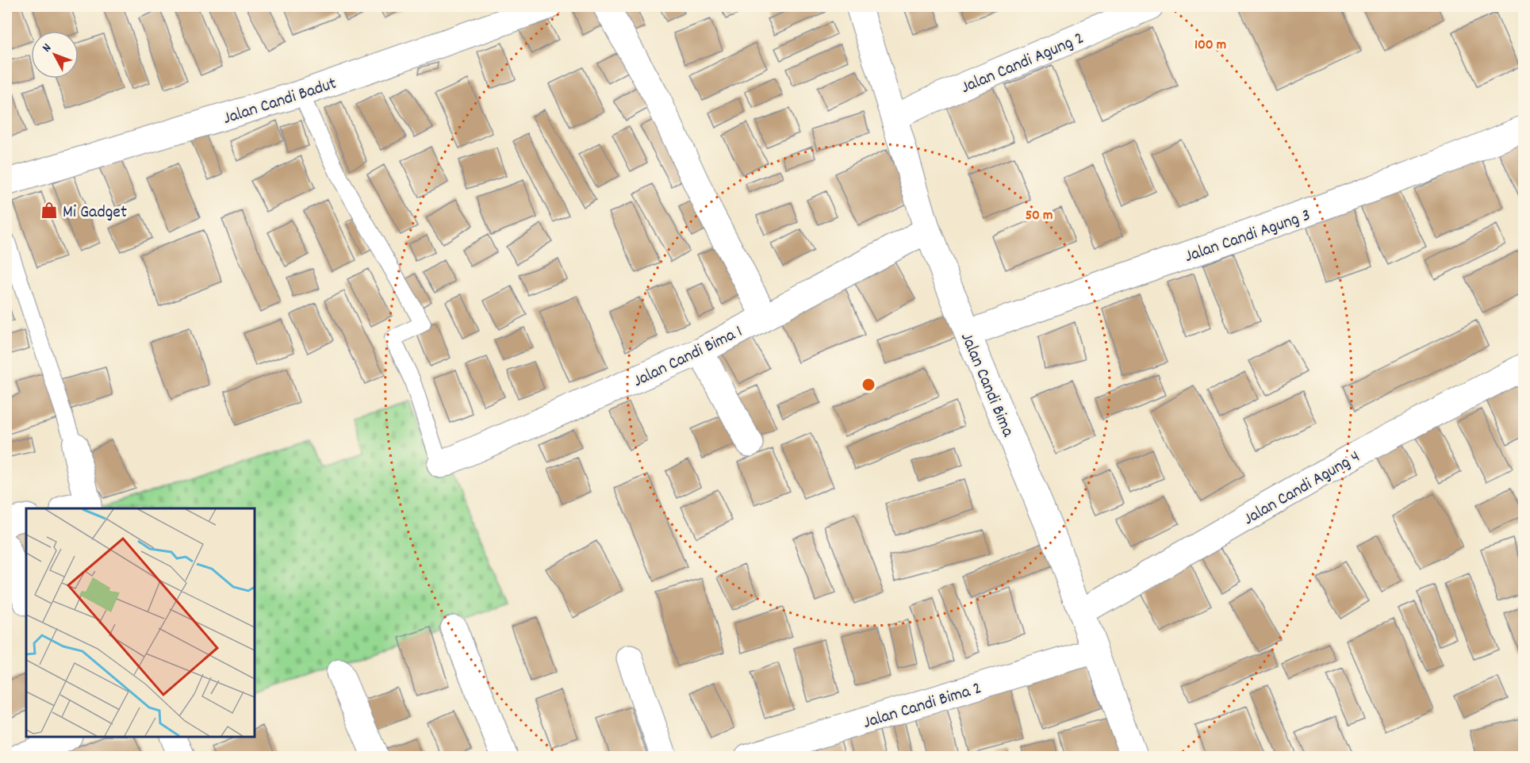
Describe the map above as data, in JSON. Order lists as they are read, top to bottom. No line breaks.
{"streets":{"street":["Jalan Candi Agung 2","Jalan Candi Badut","Jalan Candi Agung 3","Jalan Candi Bima 1","Jalan Candi Bima","Jalan Candi Agung 4","Jalan Candi Bima 2"]},"crossings":[["Jalan Candi Agung 2","Jalan Candi Bima"],["Jalan Candi Agung 3","Jalan Candi Bima"],["Jalan Candi Bima 1","Jalan Candi Bima"],["Jalan Candi Bima","Jalan Candi Agung 4"],["Jalan Candi Bima","Jalan Candi Bima 2"]],"places":{"shop":["Mi Gadget"]},"north":"top left","rings":["100 m","50 m"]}
